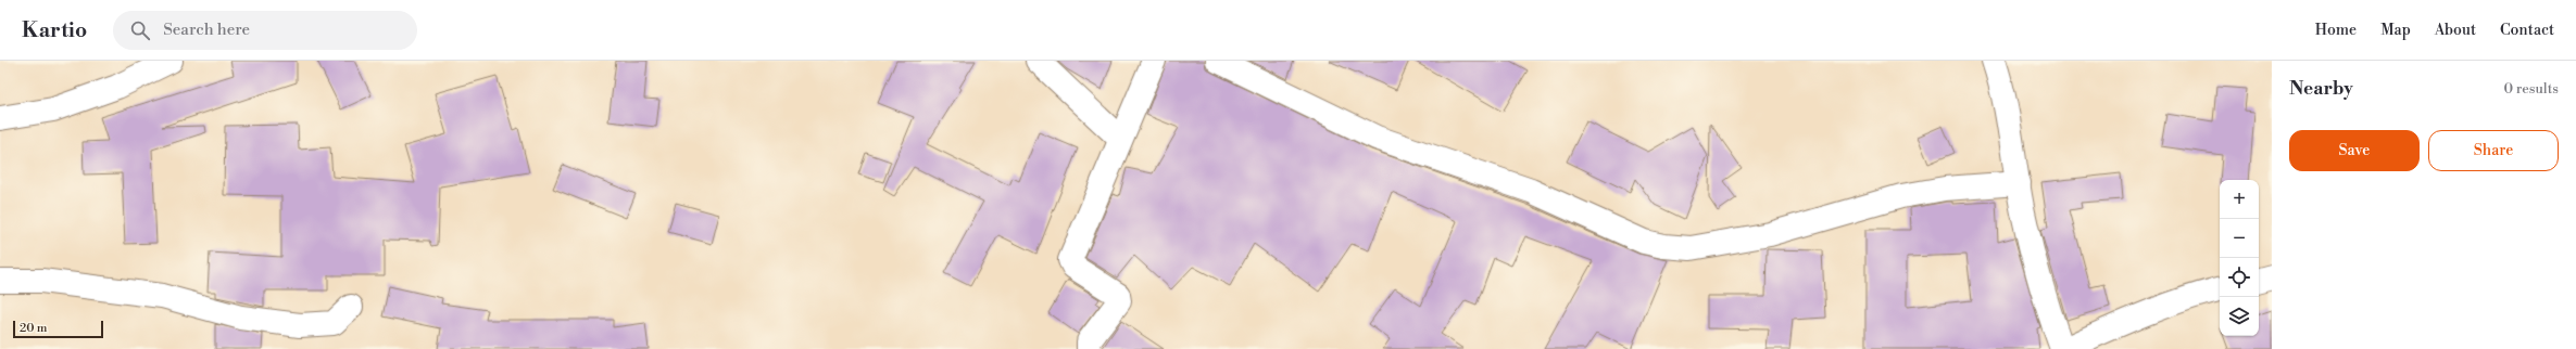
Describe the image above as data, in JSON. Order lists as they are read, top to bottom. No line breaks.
{"scale_bar":"20 m","page":{"header":"Kartio","search":"Search here","nav":["Home","Map","About","Contact"],"heading":["Nearby","0 results"],"buttons":["Save","Share"],"map_buttons":["+","−"],"scale":"20 m"}}
